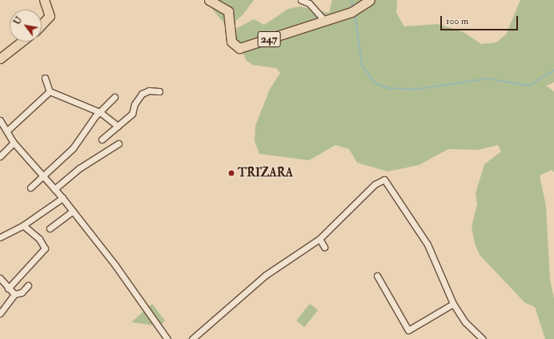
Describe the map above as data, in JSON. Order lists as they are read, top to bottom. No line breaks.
{"streets":{"main road":["247"]},"places":["TRIZARA"],"scale_bar":"100 m","north":"top left"}
